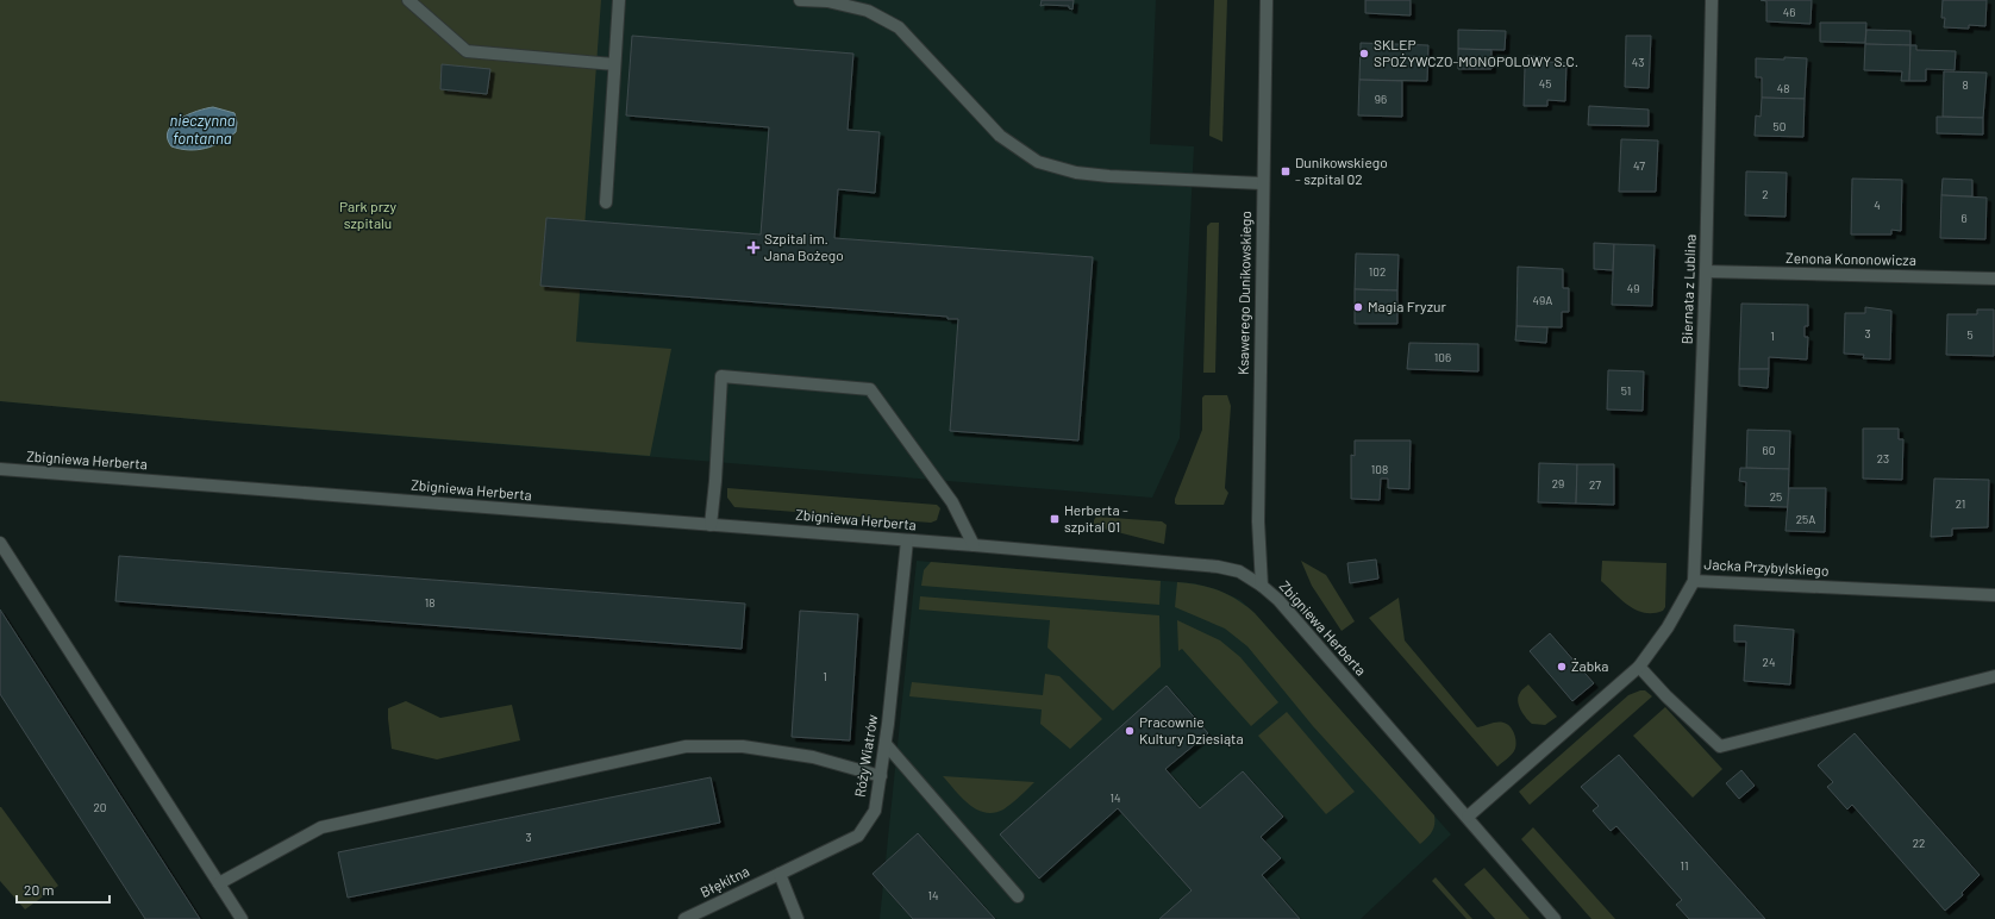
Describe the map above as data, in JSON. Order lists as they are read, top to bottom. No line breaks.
{"streets":{"street":["Zenona Kononowicza","Biernata z Lublina","Ksawerego Dunikowskiego","Zbigniewa Herberta","Jacka Przybylskiego","Róży Wiatrów","Błękitna"]},"crossings":[["Zenona Kononowicza","Biernata z Lublina"],["Biernata z Lublina","Jacka Przybylskiego"],["Ksawerego Dunikowskiego","Zbigniewa Herberta"],["Zbigniewa Herberta","Jacka Przybylskiego"],["Zbigniewa Herberta","Róży Wiatrów"],["Róży Wiatrów","Błękitna"]],"water":["nieczynna fontanna"],"parks":["Park przy szpitalu"],"places":{"other":["SKLEP SPOŻYWCZO-MONOPOLOWY S.C.","Magia Fryzur","Żabka","Pracownie Kultury Dziesiąta"],"transit":["Dunikowskiego - szpital 02","Herberta - szpital 01"],"health":["Szpital im. Jana Bożego"]},"house_numbers":["46","43","45","8","48","96","50","47","2","4","6","102","49","49A","3","5","1","106","51","60","23","108","29","27","25","21","25A","18","24","1","14","20","3","22","11","14"],"scale_bar":"20 m"}
